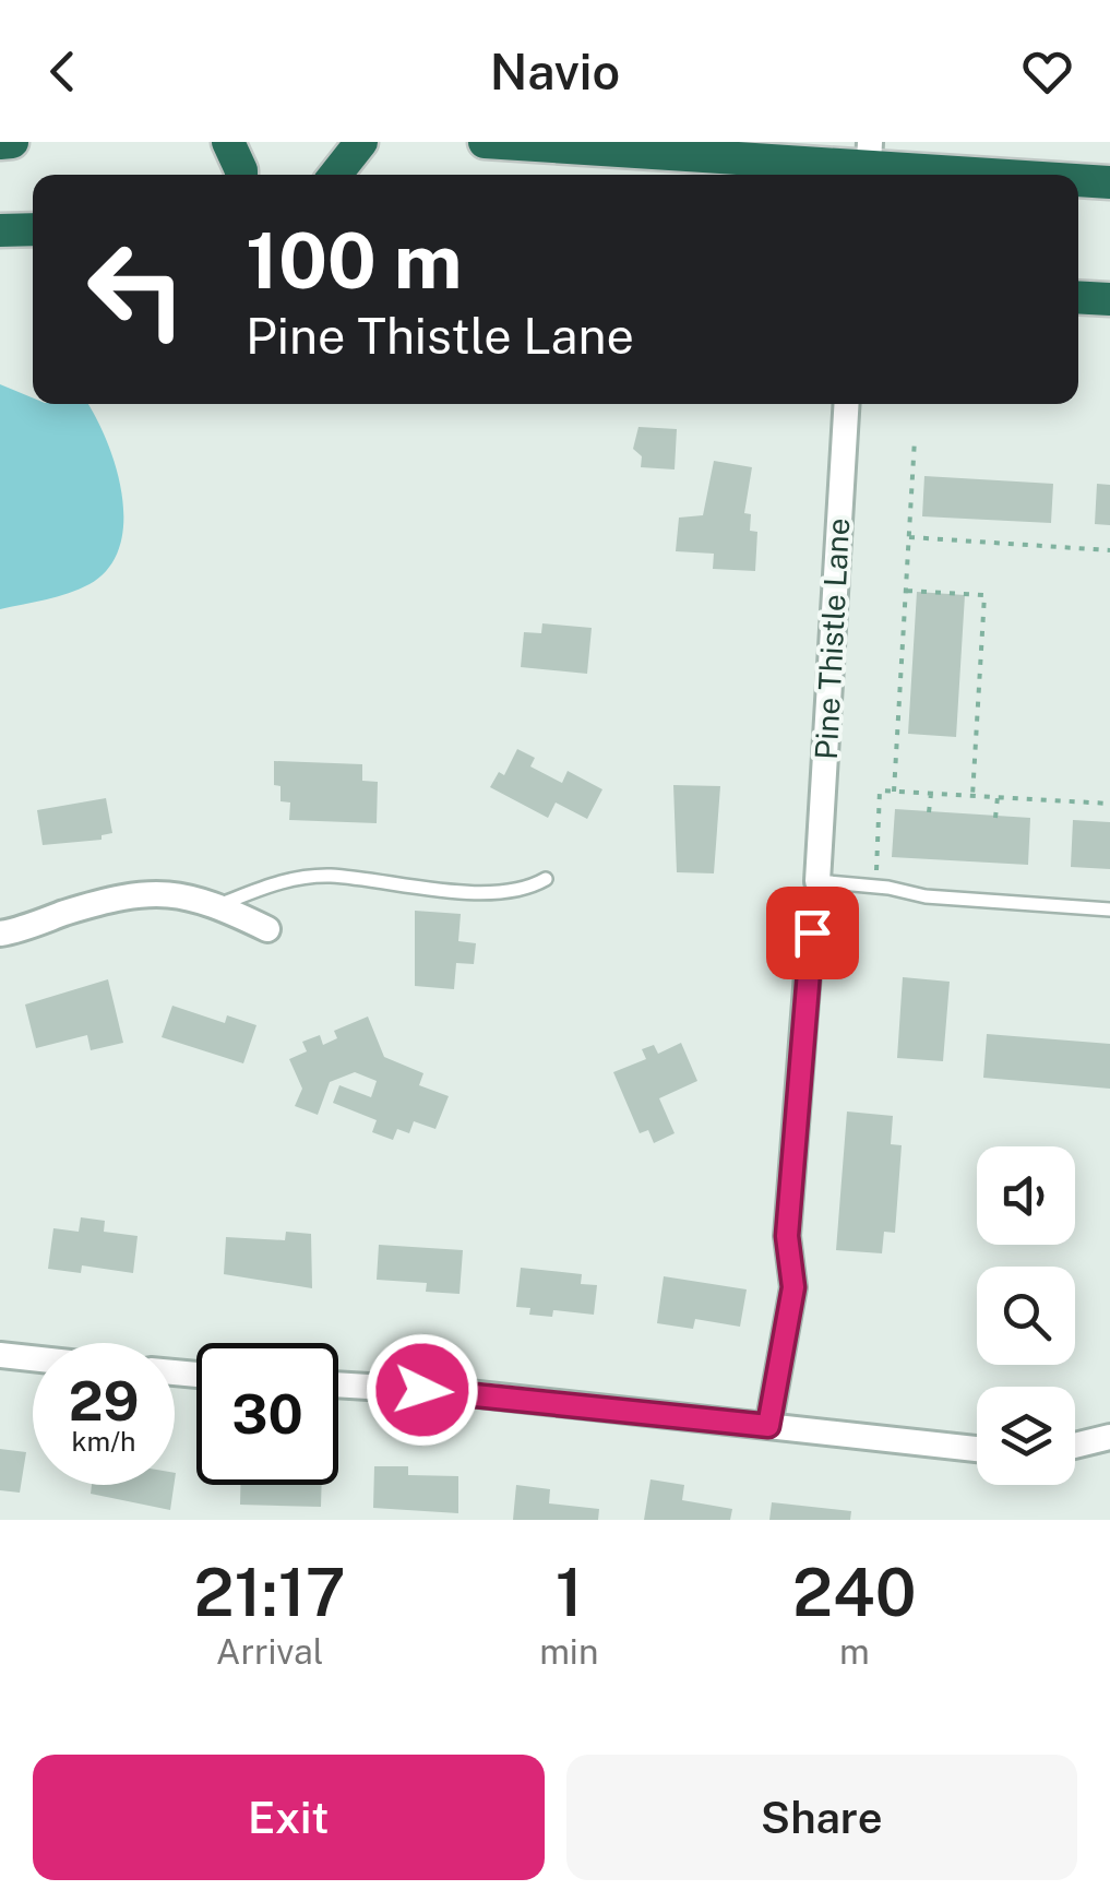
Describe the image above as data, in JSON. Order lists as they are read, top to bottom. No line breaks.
{"streets":{"street":["Pine Thistle Lane"]},"page":{"header":"Navio","turn":["100 m","Pine Thistle Lane"],"speed":"29 km/h","limit":"30","eta":["21:17","Arrival","1","min","240","m"],"buttons":["Exit","Share"]}}
